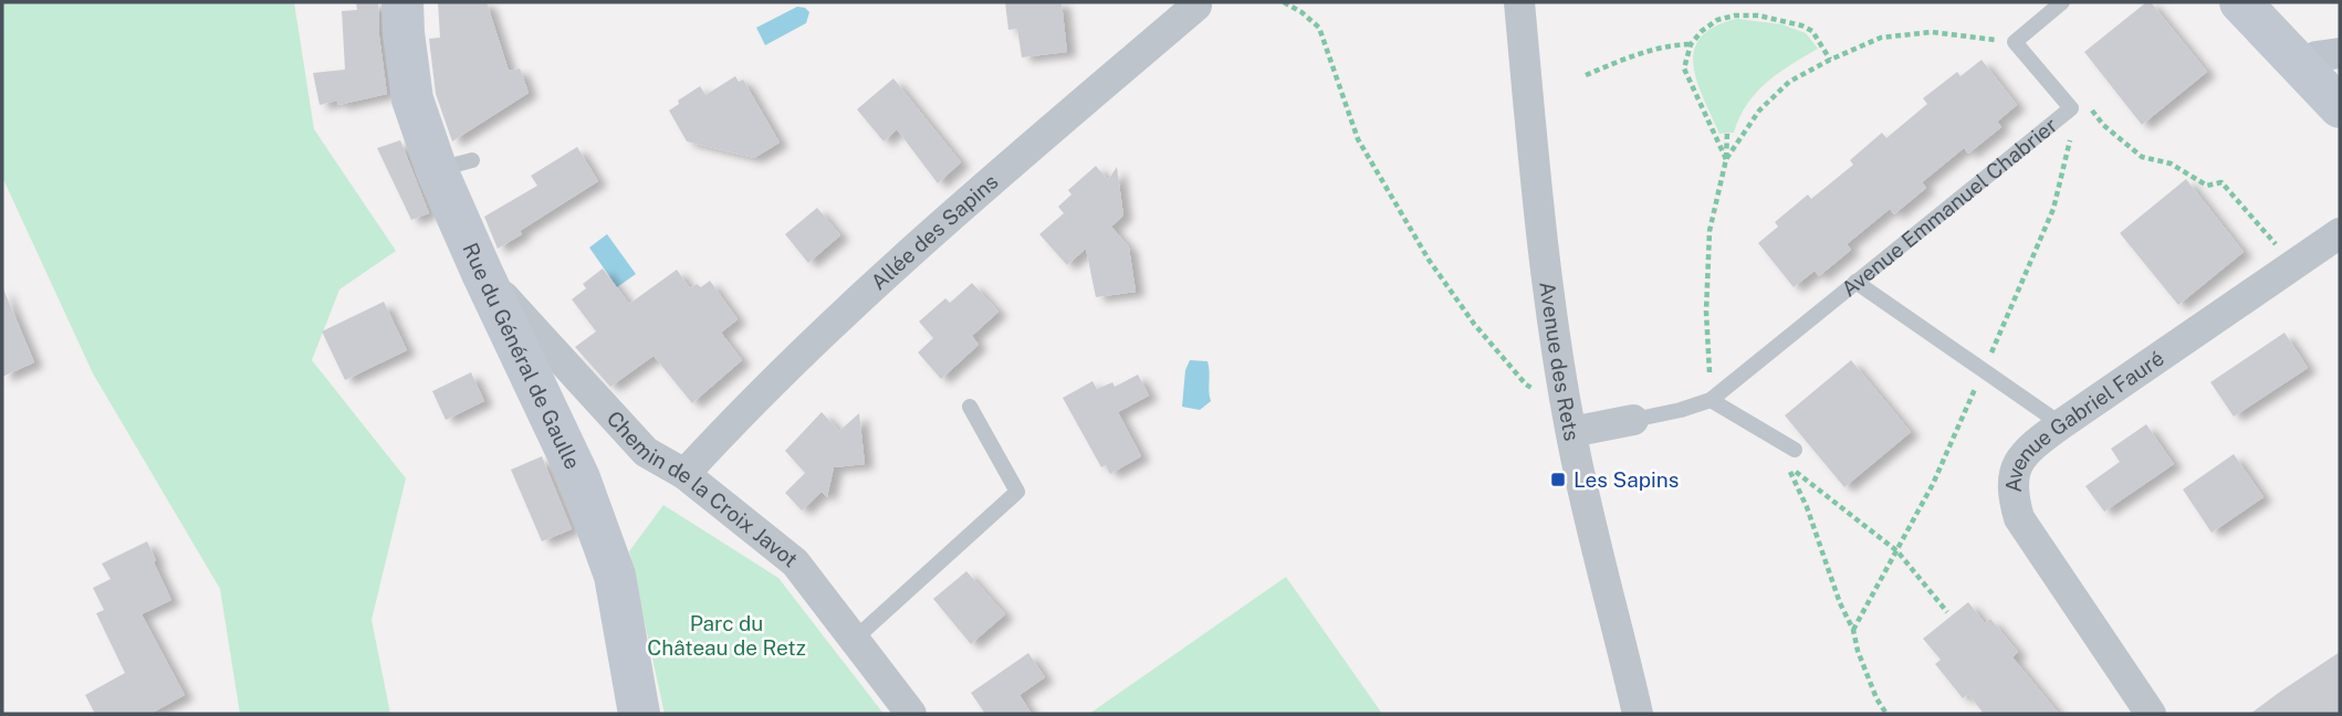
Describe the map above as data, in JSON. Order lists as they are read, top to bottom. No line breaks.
{"streets":{"street":["Avenue Emmanuel Chabrier","Allée des Sapins","Rue du Général de Gaulle","Avenue des Rets","Avenue Gabriel Fauré","Chemin de la Croix Javot"]},"crossings":[["Avenue Emmanuel Chabrier","Avenue des Rets"],["Allée des Sapins","Chemin de la Croix Javot"],["Rue du Général de Gaulle","Chemin de la Croix Javot"]],"parks":["Parc du Château de Retz"],"places":{"transit":["Les Sapins"]}}
